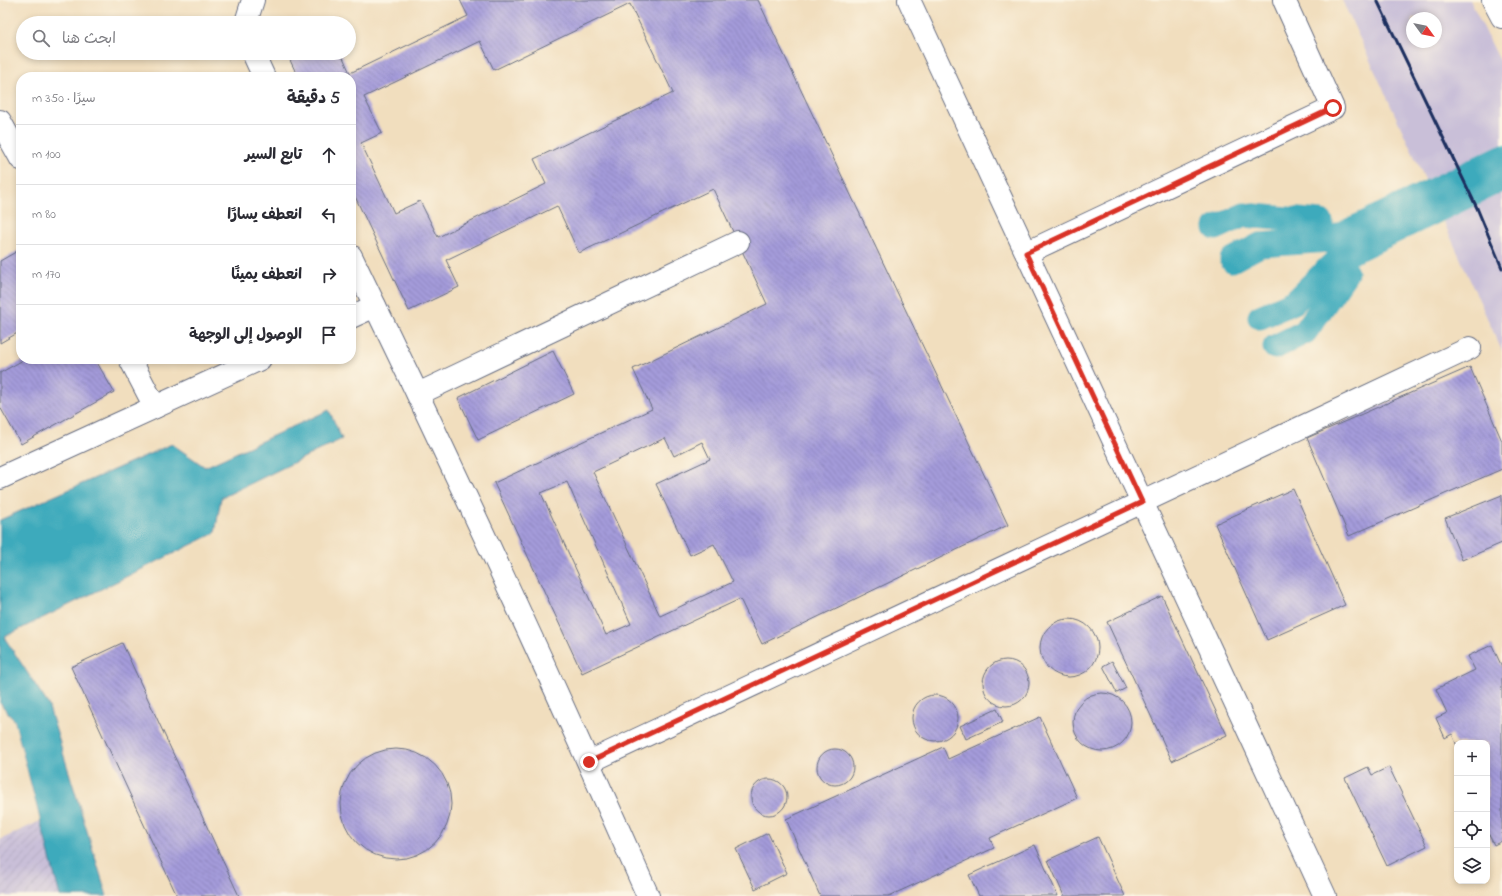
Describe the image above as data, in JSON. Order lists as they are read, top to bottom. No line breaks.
{"north":"bottom right","page":{"search":"ابحث هنا","heading":["5 دقيقة","سيرًا · 350 m"],"list":[["تابع السير","100 m"],["انعطف يسارًا","80 m"],["انعطف يمينًا","170 m"],"الوصول إلى الوجهة"],"map_buttons":["+","−"]}}
